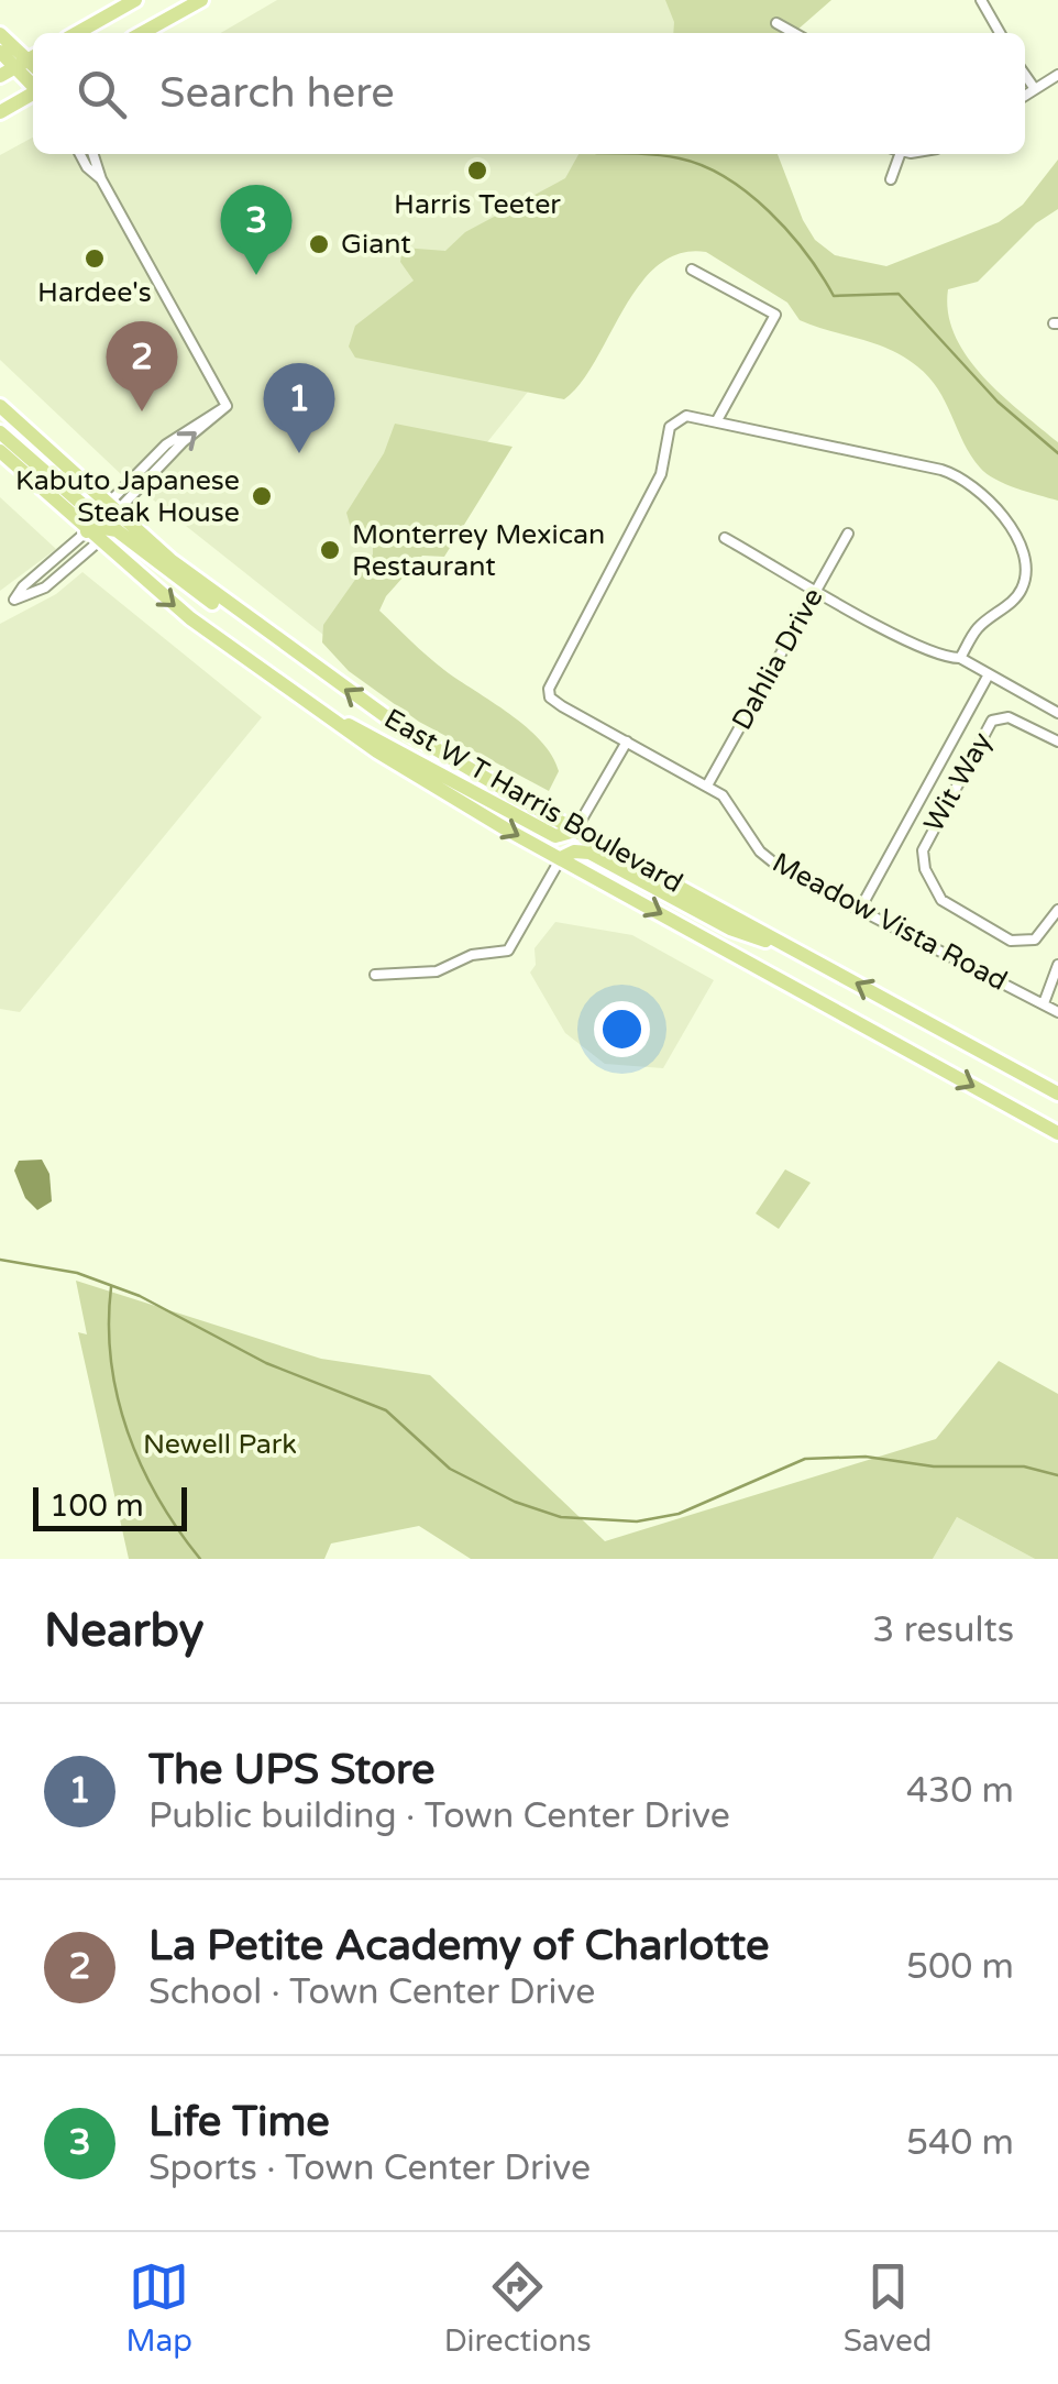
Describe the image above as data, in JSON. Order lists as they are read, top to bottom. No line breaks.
{"streets":{"main road":["East W T Harris Boulevard"],"street":["Dahlia Drive","Wit Way","Meadow Vista Road"]},"crossings":[["Dahlia Drive","Meadow Vista Road"]],"parks":["Newell Park"],"places":["Harris Teeter","Giant","Hardee's","Kabuto Japanese Steak House","Monterrey Mexican Restaurant"],"scale_bar":"100 m","page":{"search":"Search here","pins":["3","2","1"],"scale":"100 m","heading":["Nearby","3 results"],"list":[{"mark":"1","name":"The UPS Store","note":"Public building · Town Center Drive","value":"430 m"},{"mark":"2","name":"La Petite Academy of Charlotte","note":"School · Town Center Drive","value":"500 m"},{"mark":"3","name":"Life Time","note":"Sports · Town Center Drive","value":"540 m"}],"nav":["Map","Directions","Saved"]}}
